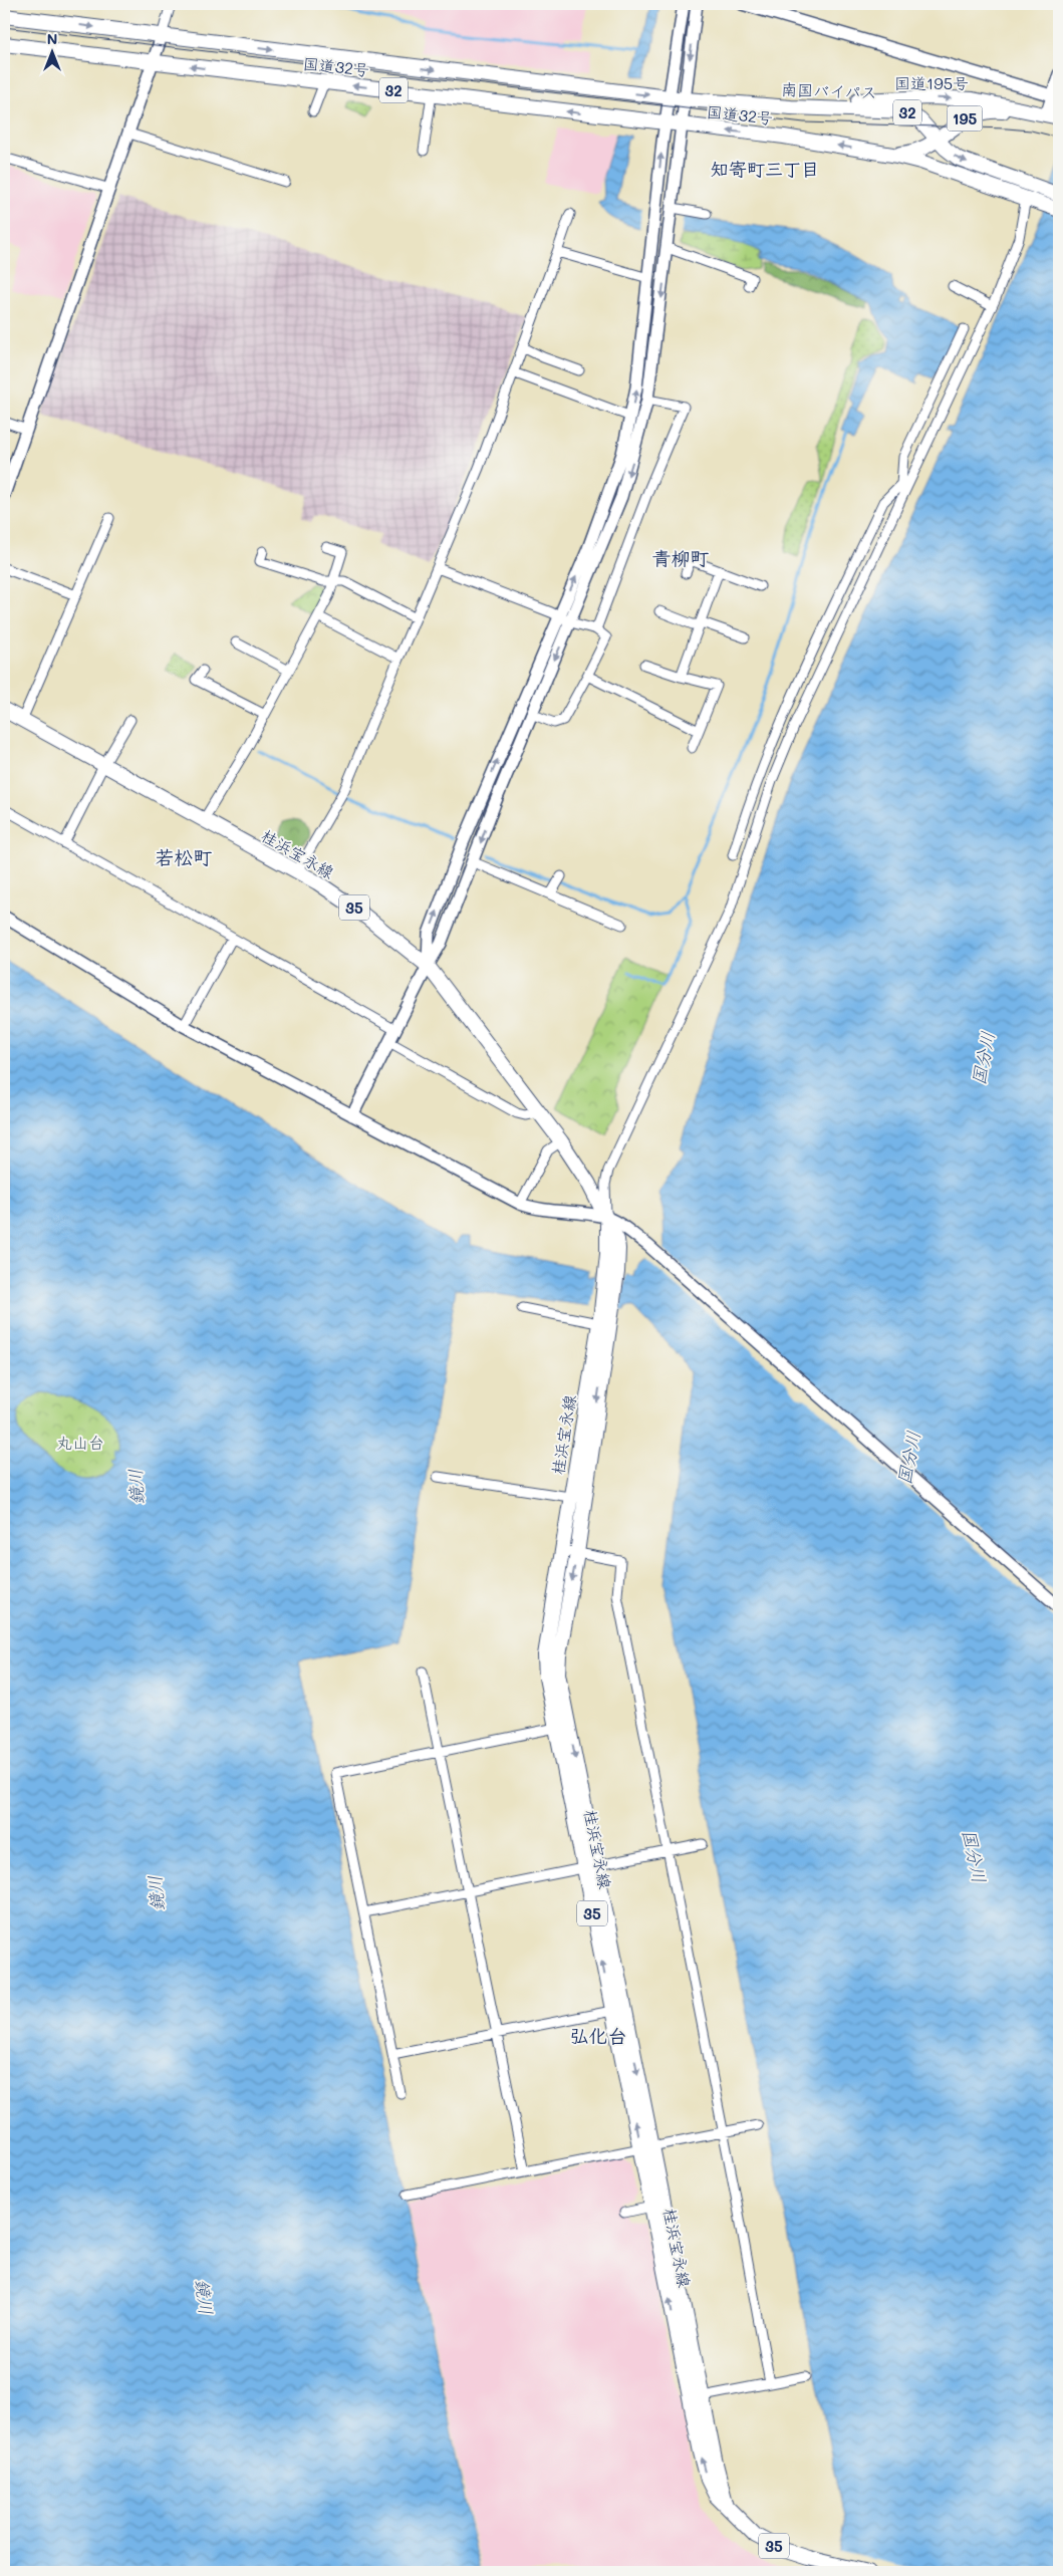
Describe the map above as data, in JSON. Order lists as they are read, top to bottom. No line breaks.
{"streets":{"main road":["国道32号","国道195号","32","南国バイパス","195","桂浜宝永線","35"]},"crossings":[["国道32号","国道195号"],["国道32号","南国バイパス"],["国道195号","南国バイパス"]],"districts":["知寄町三丁目","青柳町","若松町","弘化台"],"water":["国分川","鏡川"],"parks":["丸山台"],"north":"top"}
